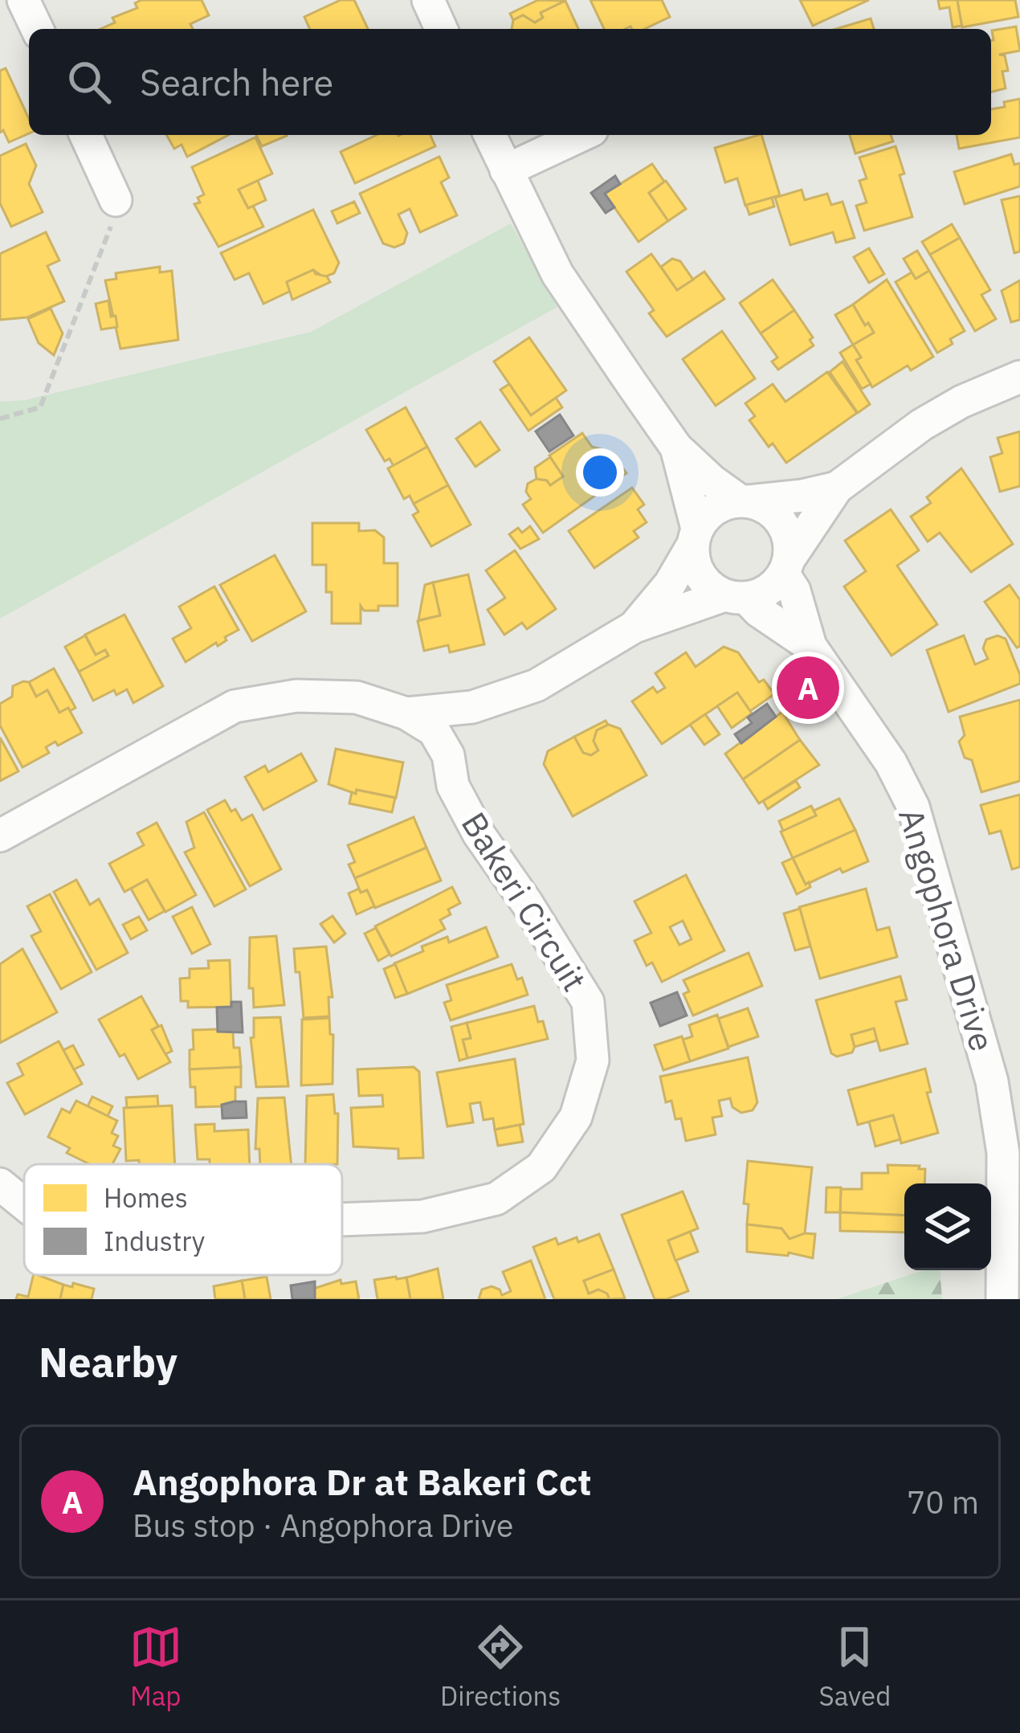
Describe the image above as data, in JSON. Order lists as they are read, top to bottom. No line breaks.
{"streets":{"street":["Bakeri Circuit","Angophora Drive"]},"crossings":[["Bakeri Circuit","Angophora Drive"]],"legend":["Homes","Industry"],"page":{"search":"Search here","pins":"A","heading":"Nearby","list":[{"mark":"A","name":"Angophora Dr at Bakeri Cct","note":"Bus stop · Angophora Drive","value":"70 m"}],"nav":["Map","Directions","Saved"]}}
